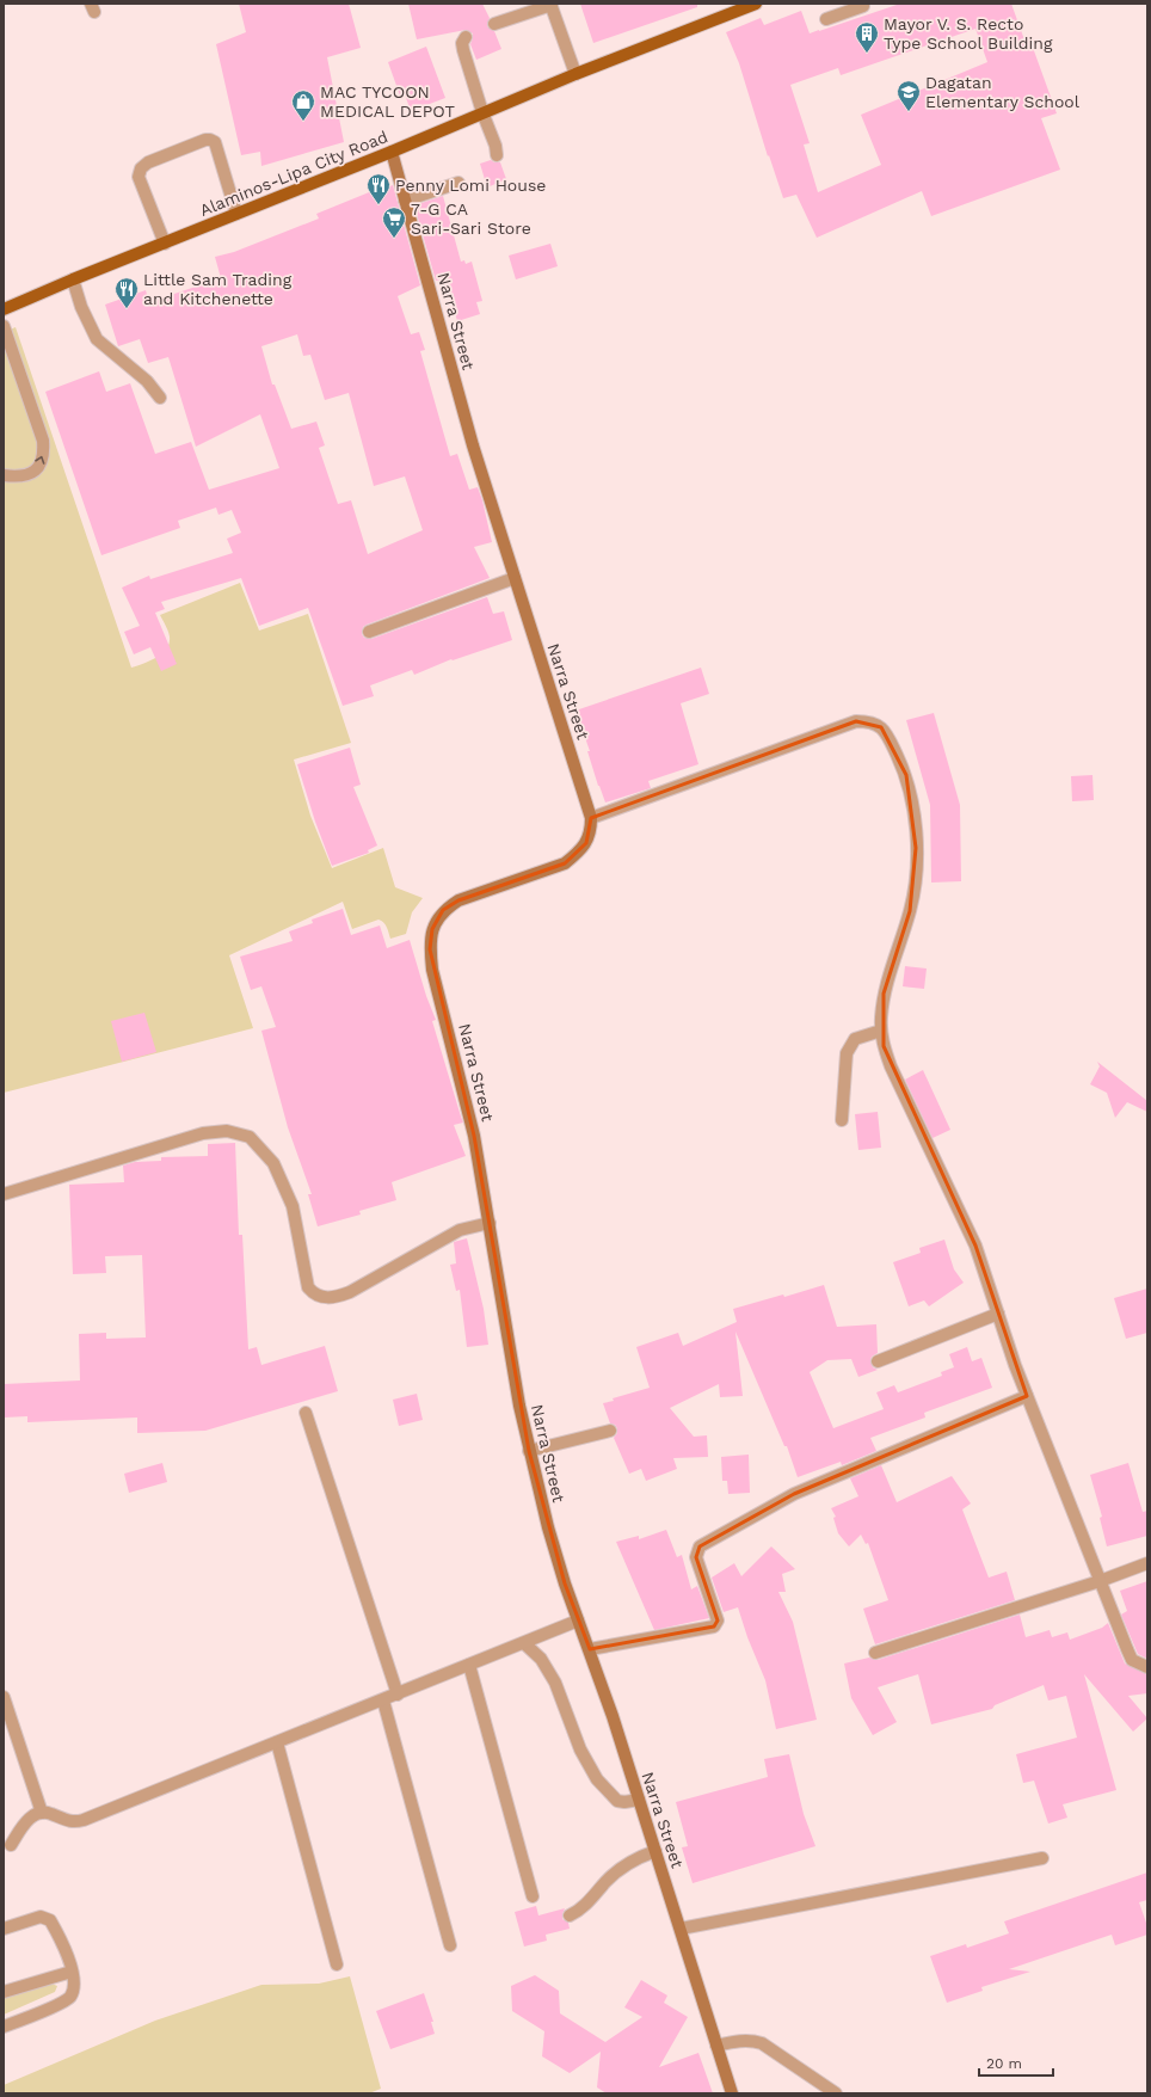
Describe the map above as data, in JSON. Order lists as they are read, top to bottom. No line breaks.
{"streets":{"main road":["Alaminos-Lipa City Road"],"street":["Narra Street"]},"crossings":[["Alaminos-Lipa City Road","Narra Street"]],"places":{"building":["Mayor V. S. Recto Type School Building"],"school or university":["Dagatan Elementary School"],"shop":["MAC TYCOON MEDICAL DEPOT"],"restaurant":["Penny Lomi House","Little Sam Trading and Kitchenette"],"supermarket":["7-G CA Sari-Sari Store"]},"scale_bar":"20 m"}
